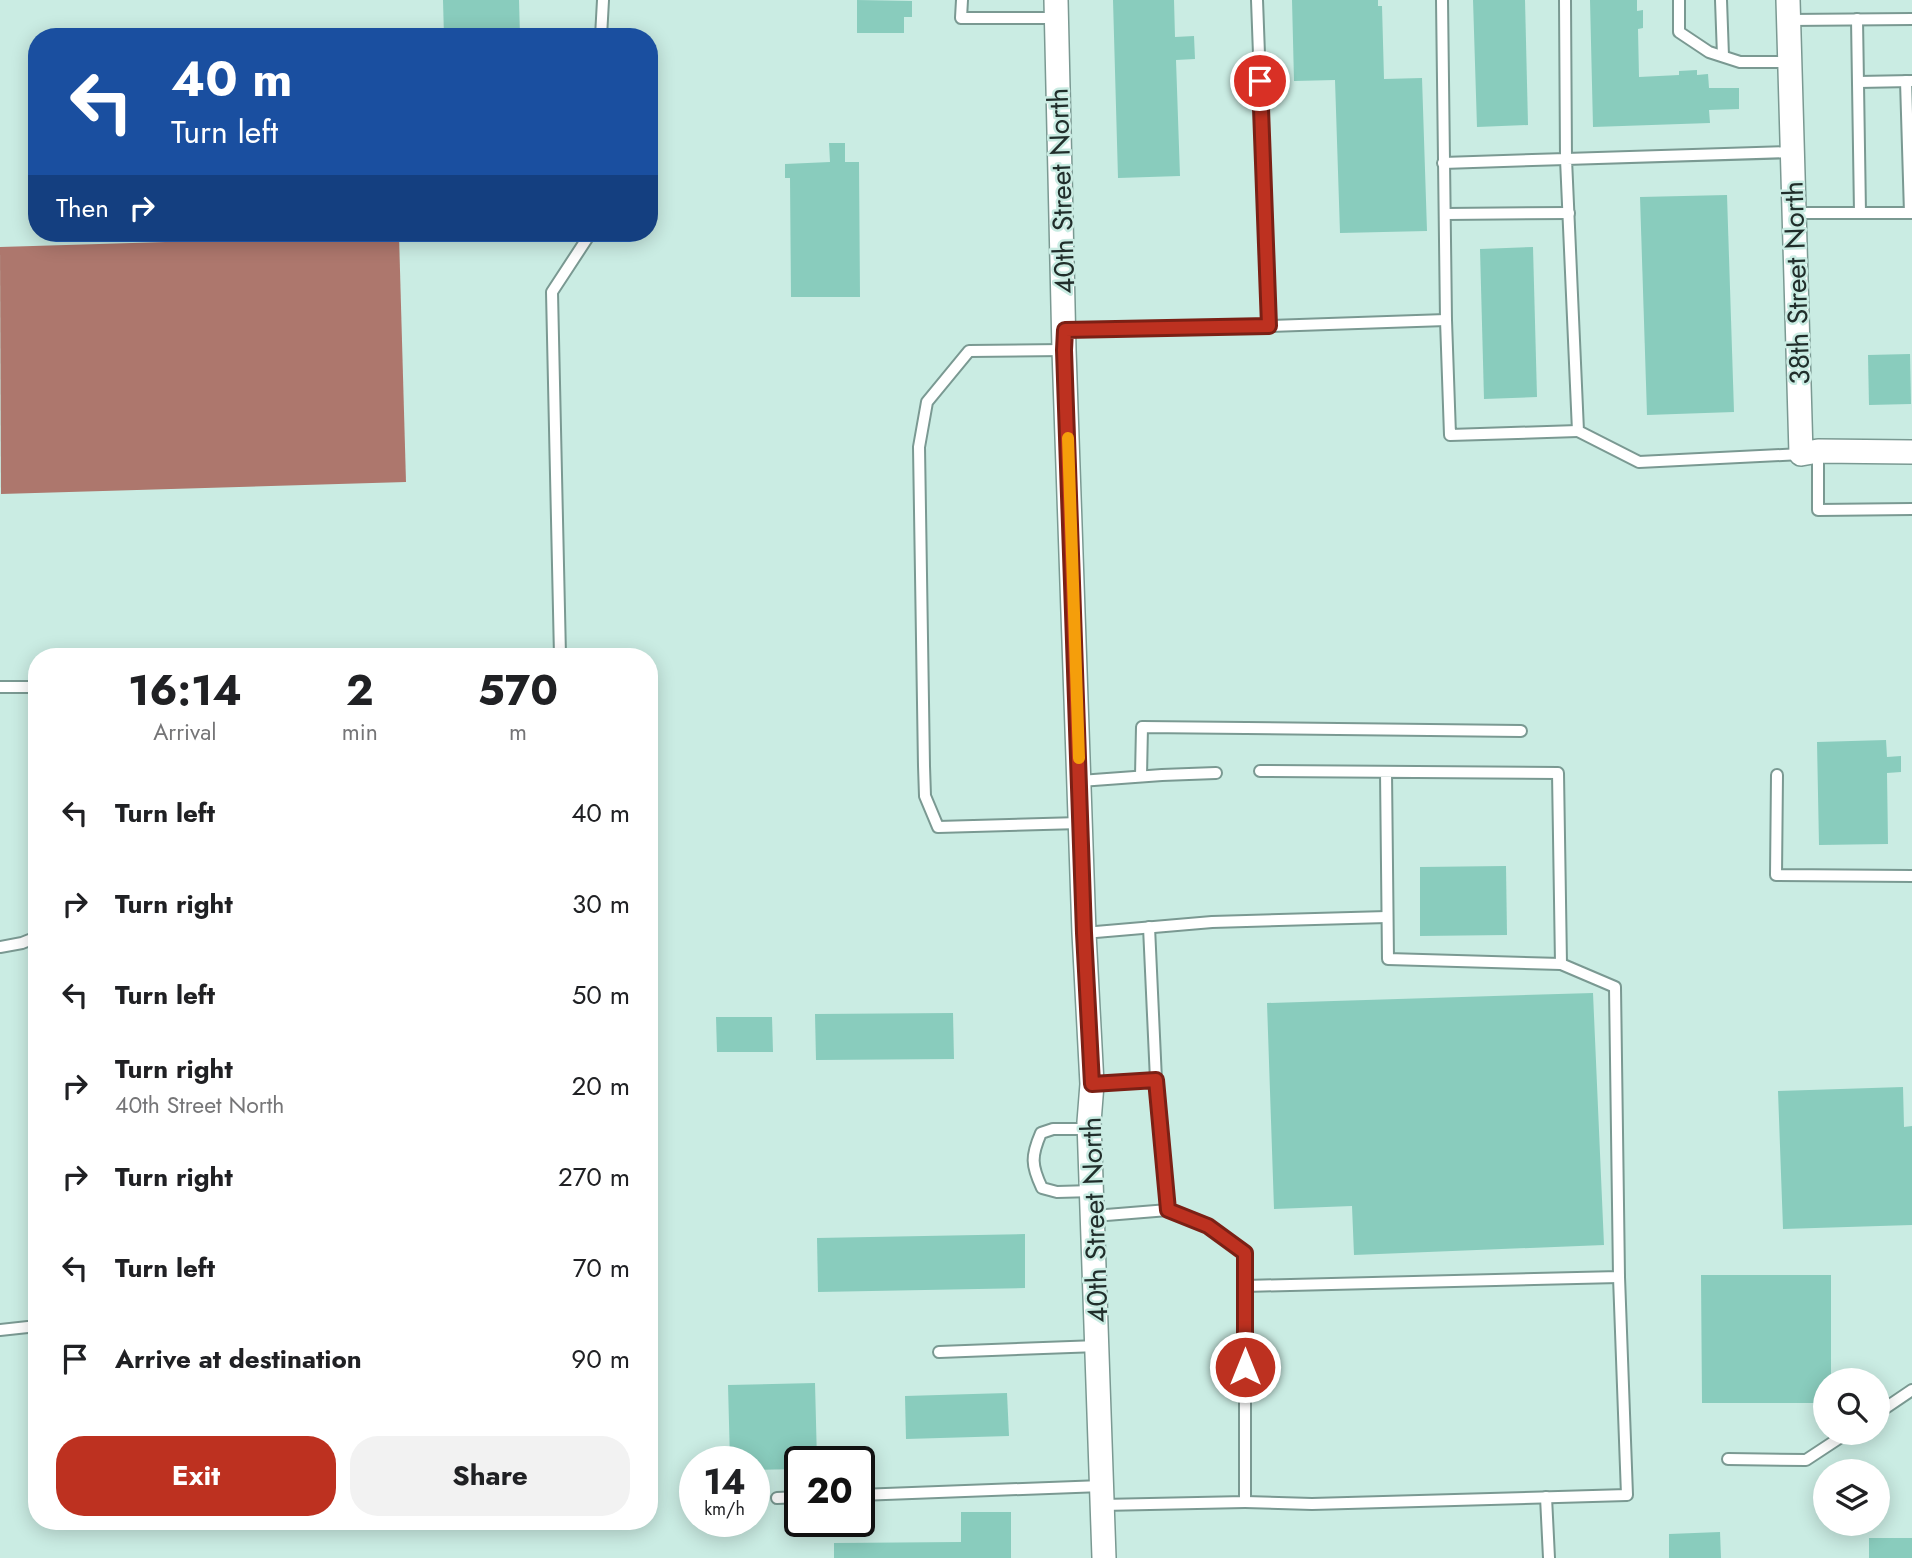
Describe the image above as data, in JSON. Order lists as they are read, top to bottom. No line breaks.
{"streets":{"street":["40th Street North","38th Street North"]},"page":{"turn":["40 m","Turn left"],"then":"Then","eta":["16:14","Arrival","2","min","570","m"],"list":[{"name":"Turn left","value":"40 m"},{"name":"Turn right","value":"30 m"},{"name":"Turn left","value":"50 m"},{"name":"Turn right","note":"40th Street North","value":"20 m"},{"name":"Turn right","value":"270 m"},{"name":"Turn left","value":"70 m"},{"name":"Arrive at destination","value":"90 m"}],"buttons":["Exit","Share"],"speed":"14 km/h","limit":"20"}}
